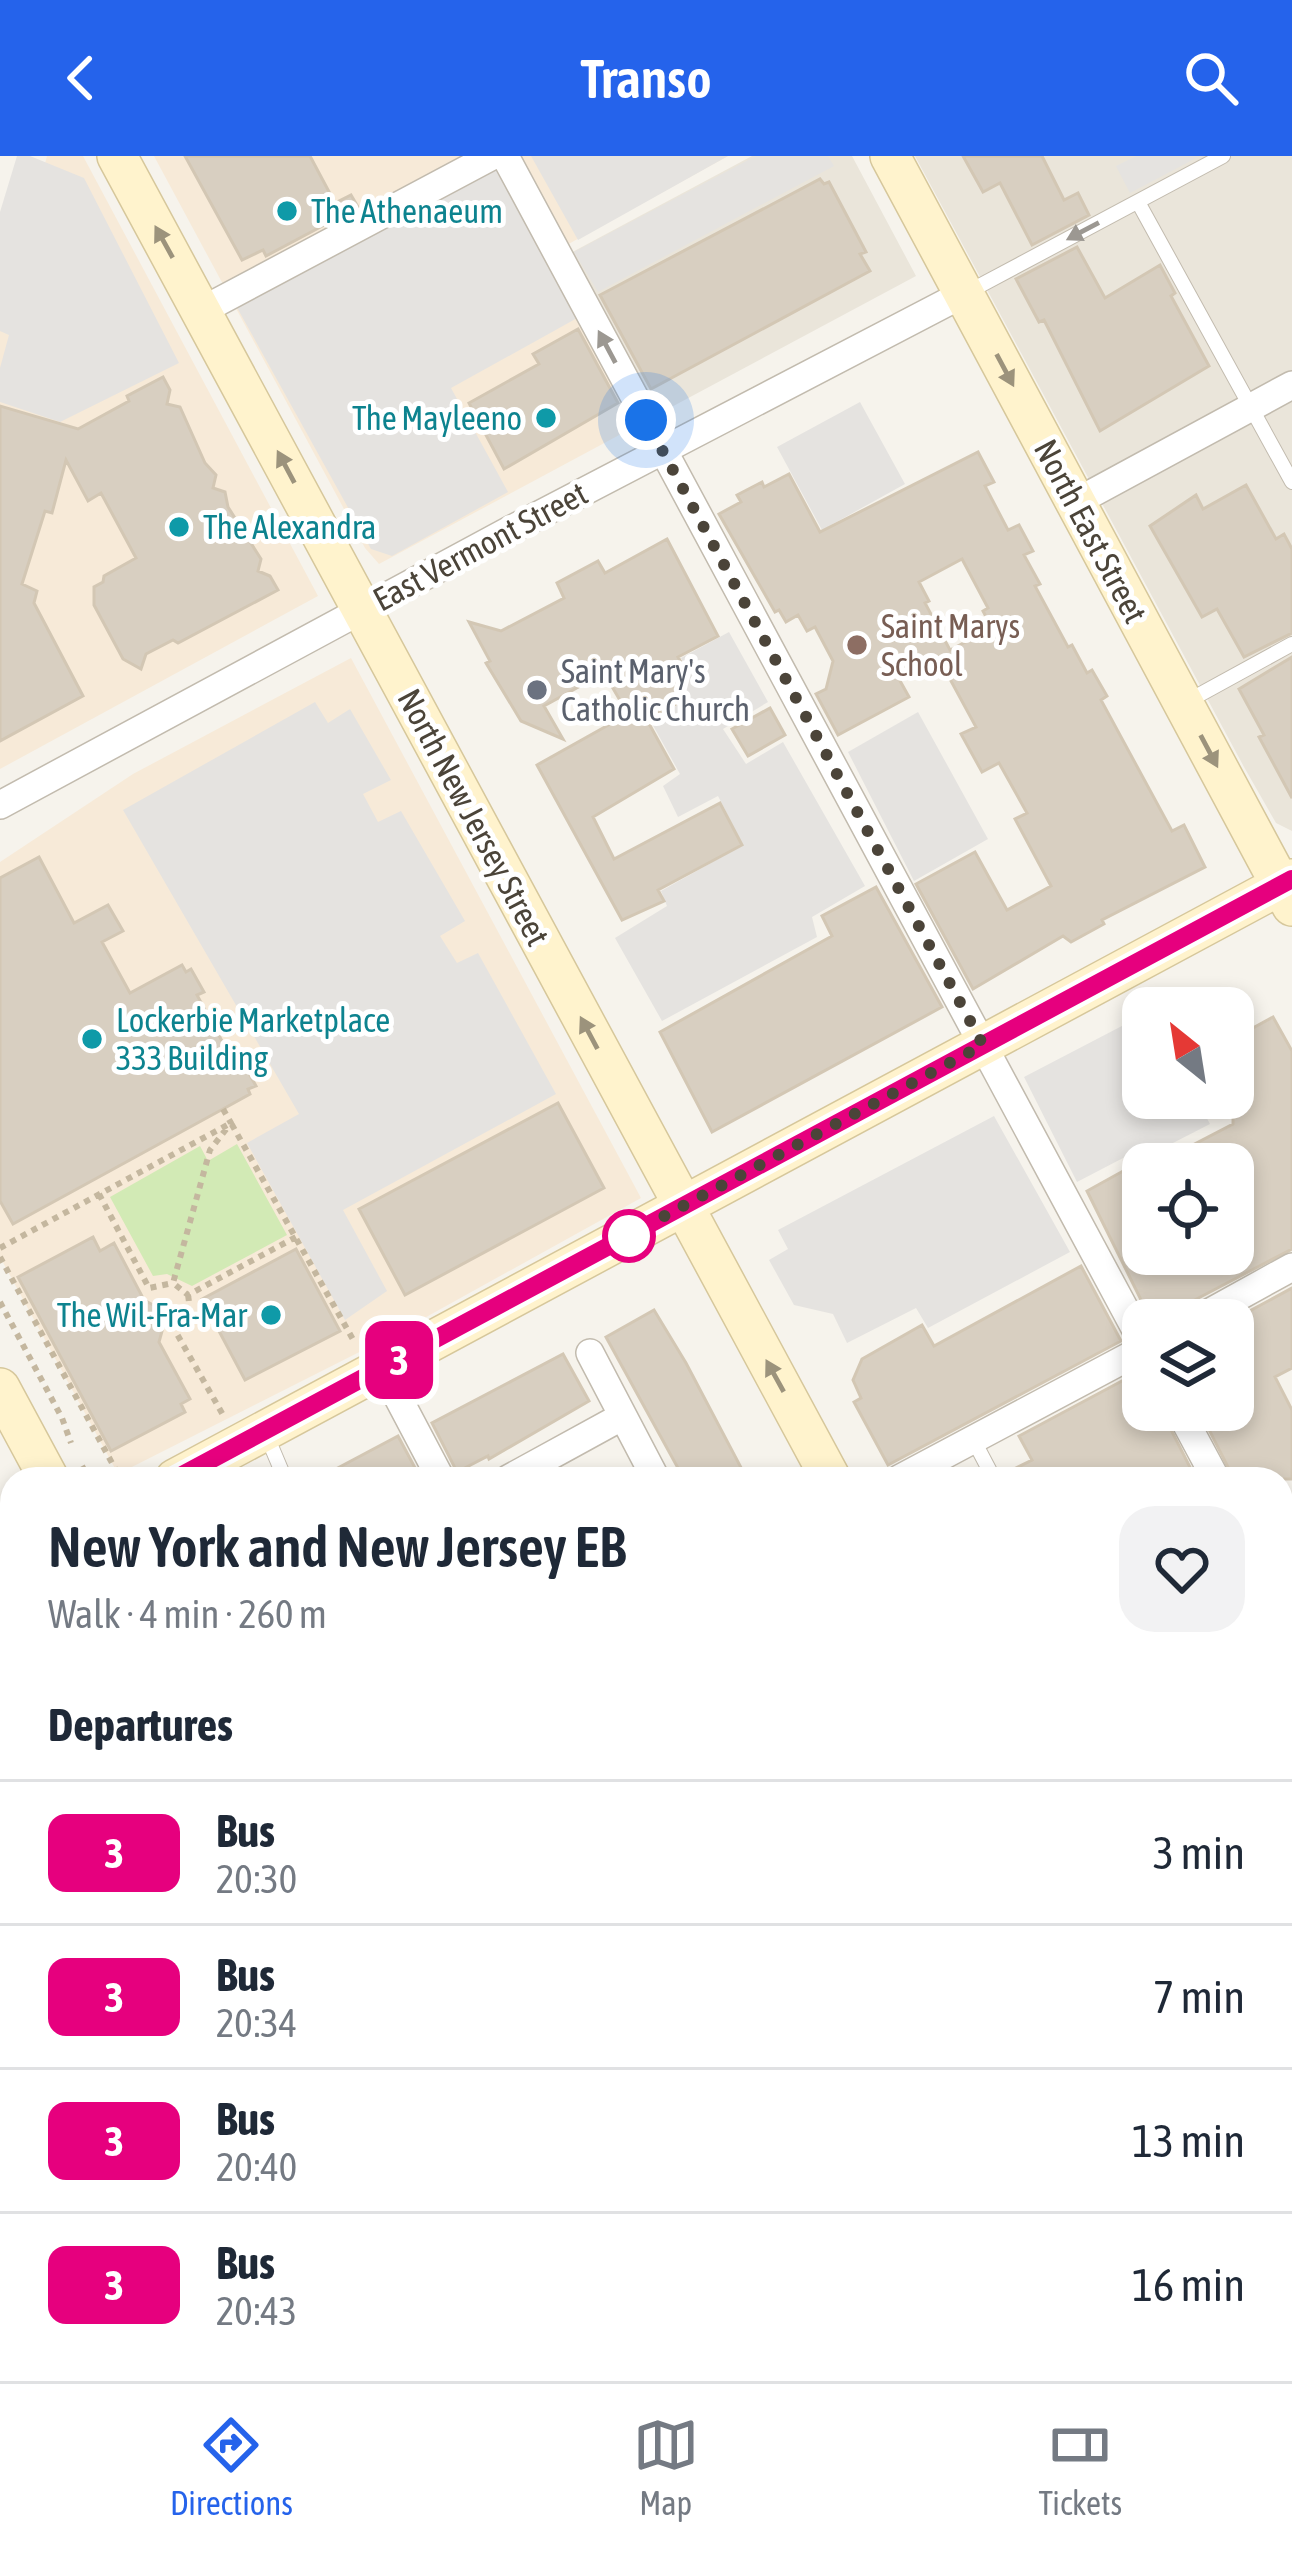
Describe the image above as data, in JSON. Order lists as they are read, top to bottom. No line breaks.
{"streets":{"main road":["North East Street","North New Jersey Street"],"street":["East Vermont Street"]},"crossings":[["North East Street","East Vermont Street"],["East Vermont Street","North New Jersey Street"]],"one_way":["North East Street","North New Jersey Street"],"places":["The Athenaeum","The Mayleeno","The Alexandra","Saint Marys School","Saint Mary's Catholic Church","Lockerbie Marketplace 333 Building","The Wil-Fra-Mar"],"lines":["bus line 3"],"north":"top left","page":{"header":"Transo","on_map":"3","heading":[["New York and New Jersey EB","Walk · 4 min · 260 m"],"Departures"],"list":[{"mark":"3","name":"Bus","note":"20:30","value":"3 min"},{"mark":"3","name":"Bus","note":"20:34","value":"7 min"},{"mark":"3","name":"Bus","note":"20:40","value":"13 min"},{"mark":"3","name":"Bus","note":"20:43","value":"16 min"}],"tabs":["Directions","Map","Tickets"]}}
